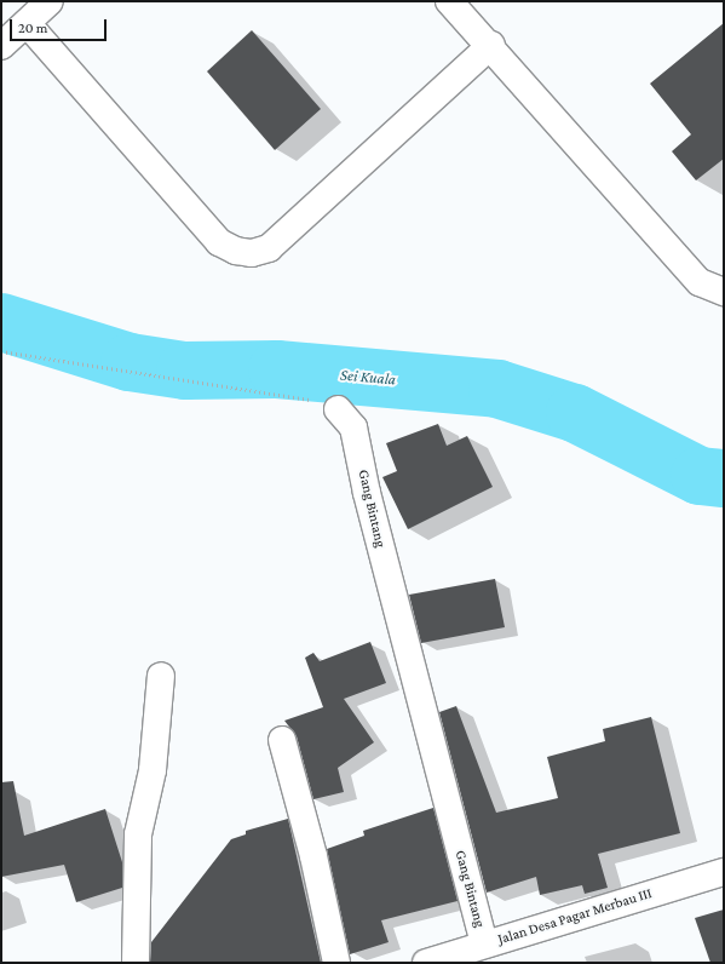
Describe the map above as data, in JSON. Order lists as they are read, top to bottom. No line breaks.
{"streets":{"street":["Gang Bintang","Jalan Desa Pagar Merbau III"]},"crossings":[["Gang Bintang","Jalan Desa Pagar Merbau III"]],"water":["Sei Kuala"],"scale_bar":"20 m"}
